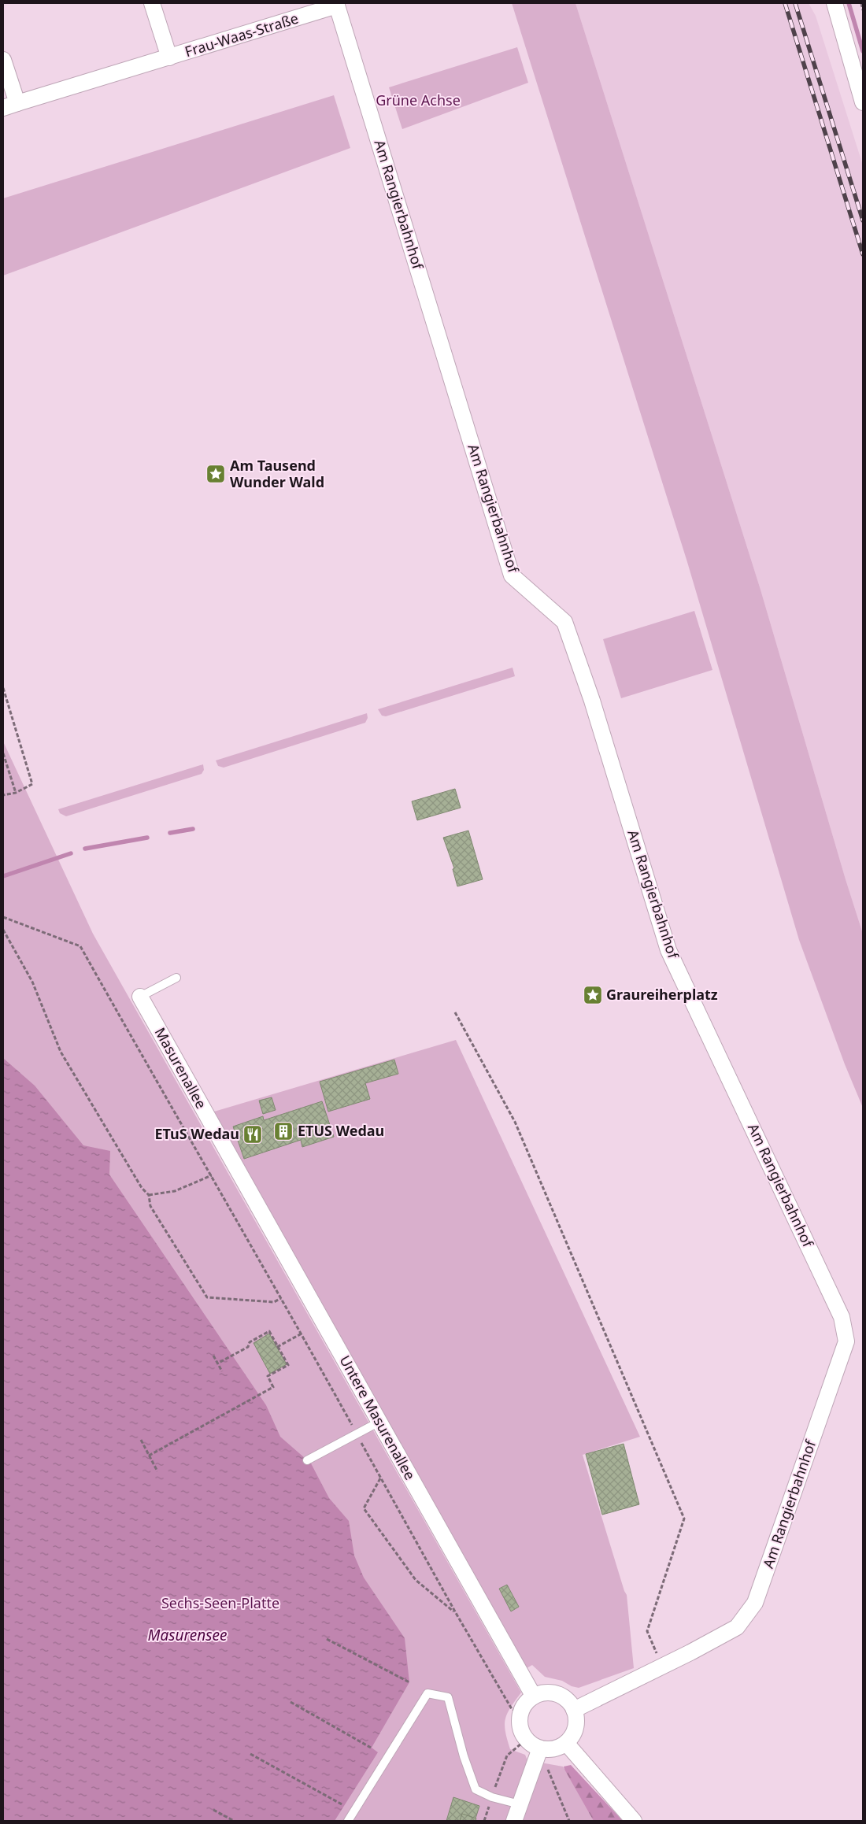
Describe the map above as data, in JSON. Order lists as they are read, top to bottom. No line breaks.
{"streets":{"street":["Frau-Waas-Straße","Am Rangierbahnhof","Masurenallee","Untere Masurenallee"]},"crossings":[["Frau-Waas-Straße","Am Rangierbahnhof"],["Am Rangierbahnhof","Untere Masurenallee"],["Masurenallee","Untere Masurenallee"]],"water":["Masurensee"],"parks":["Grüne Achse","Sechs-Seen-Platte"],"places":{"place":["Am Tausend Wunder Wald","Graureiherplatz"],"building":["ETUS Wedau"],"restaurant":["ETuS Wedau"]}}
